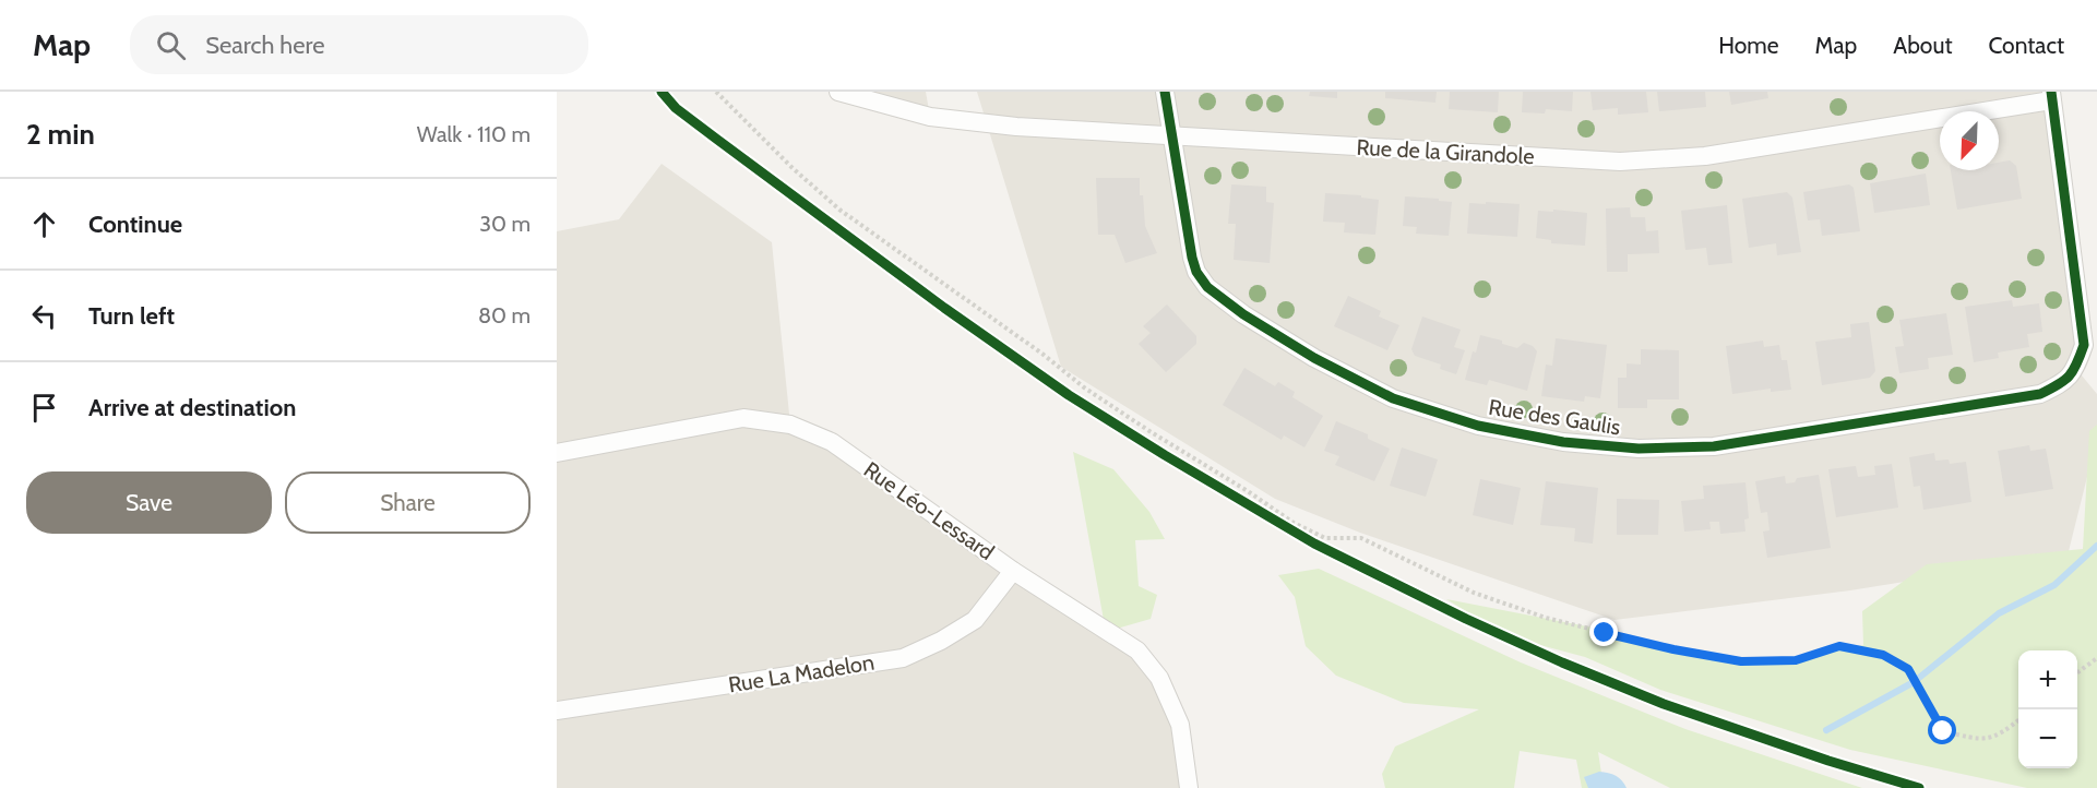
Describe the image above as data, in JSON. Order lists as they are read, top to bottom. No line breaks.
{"streets":{"street":["Rue de la Girandole","Rue des Gaulis","Rue Léo-Lessard","Rue La Madelon"]},"crossings":[["Rue de la Girandole","Rue des Gaulis"],["Rue Léo-Lessard","Rue La Madelon"]],"north":"bottom left","page":{"header":"Map","search":"Search here","nav":["Home","Map","About","Contact"],"heading":["2 min","Walk · 110 m"],"list":[["Continue","30 m"],["Turn left","80 m"],"Arrive at destination"],"buttons":["Save","Share"],"map_buttons":["+","−"]}}
